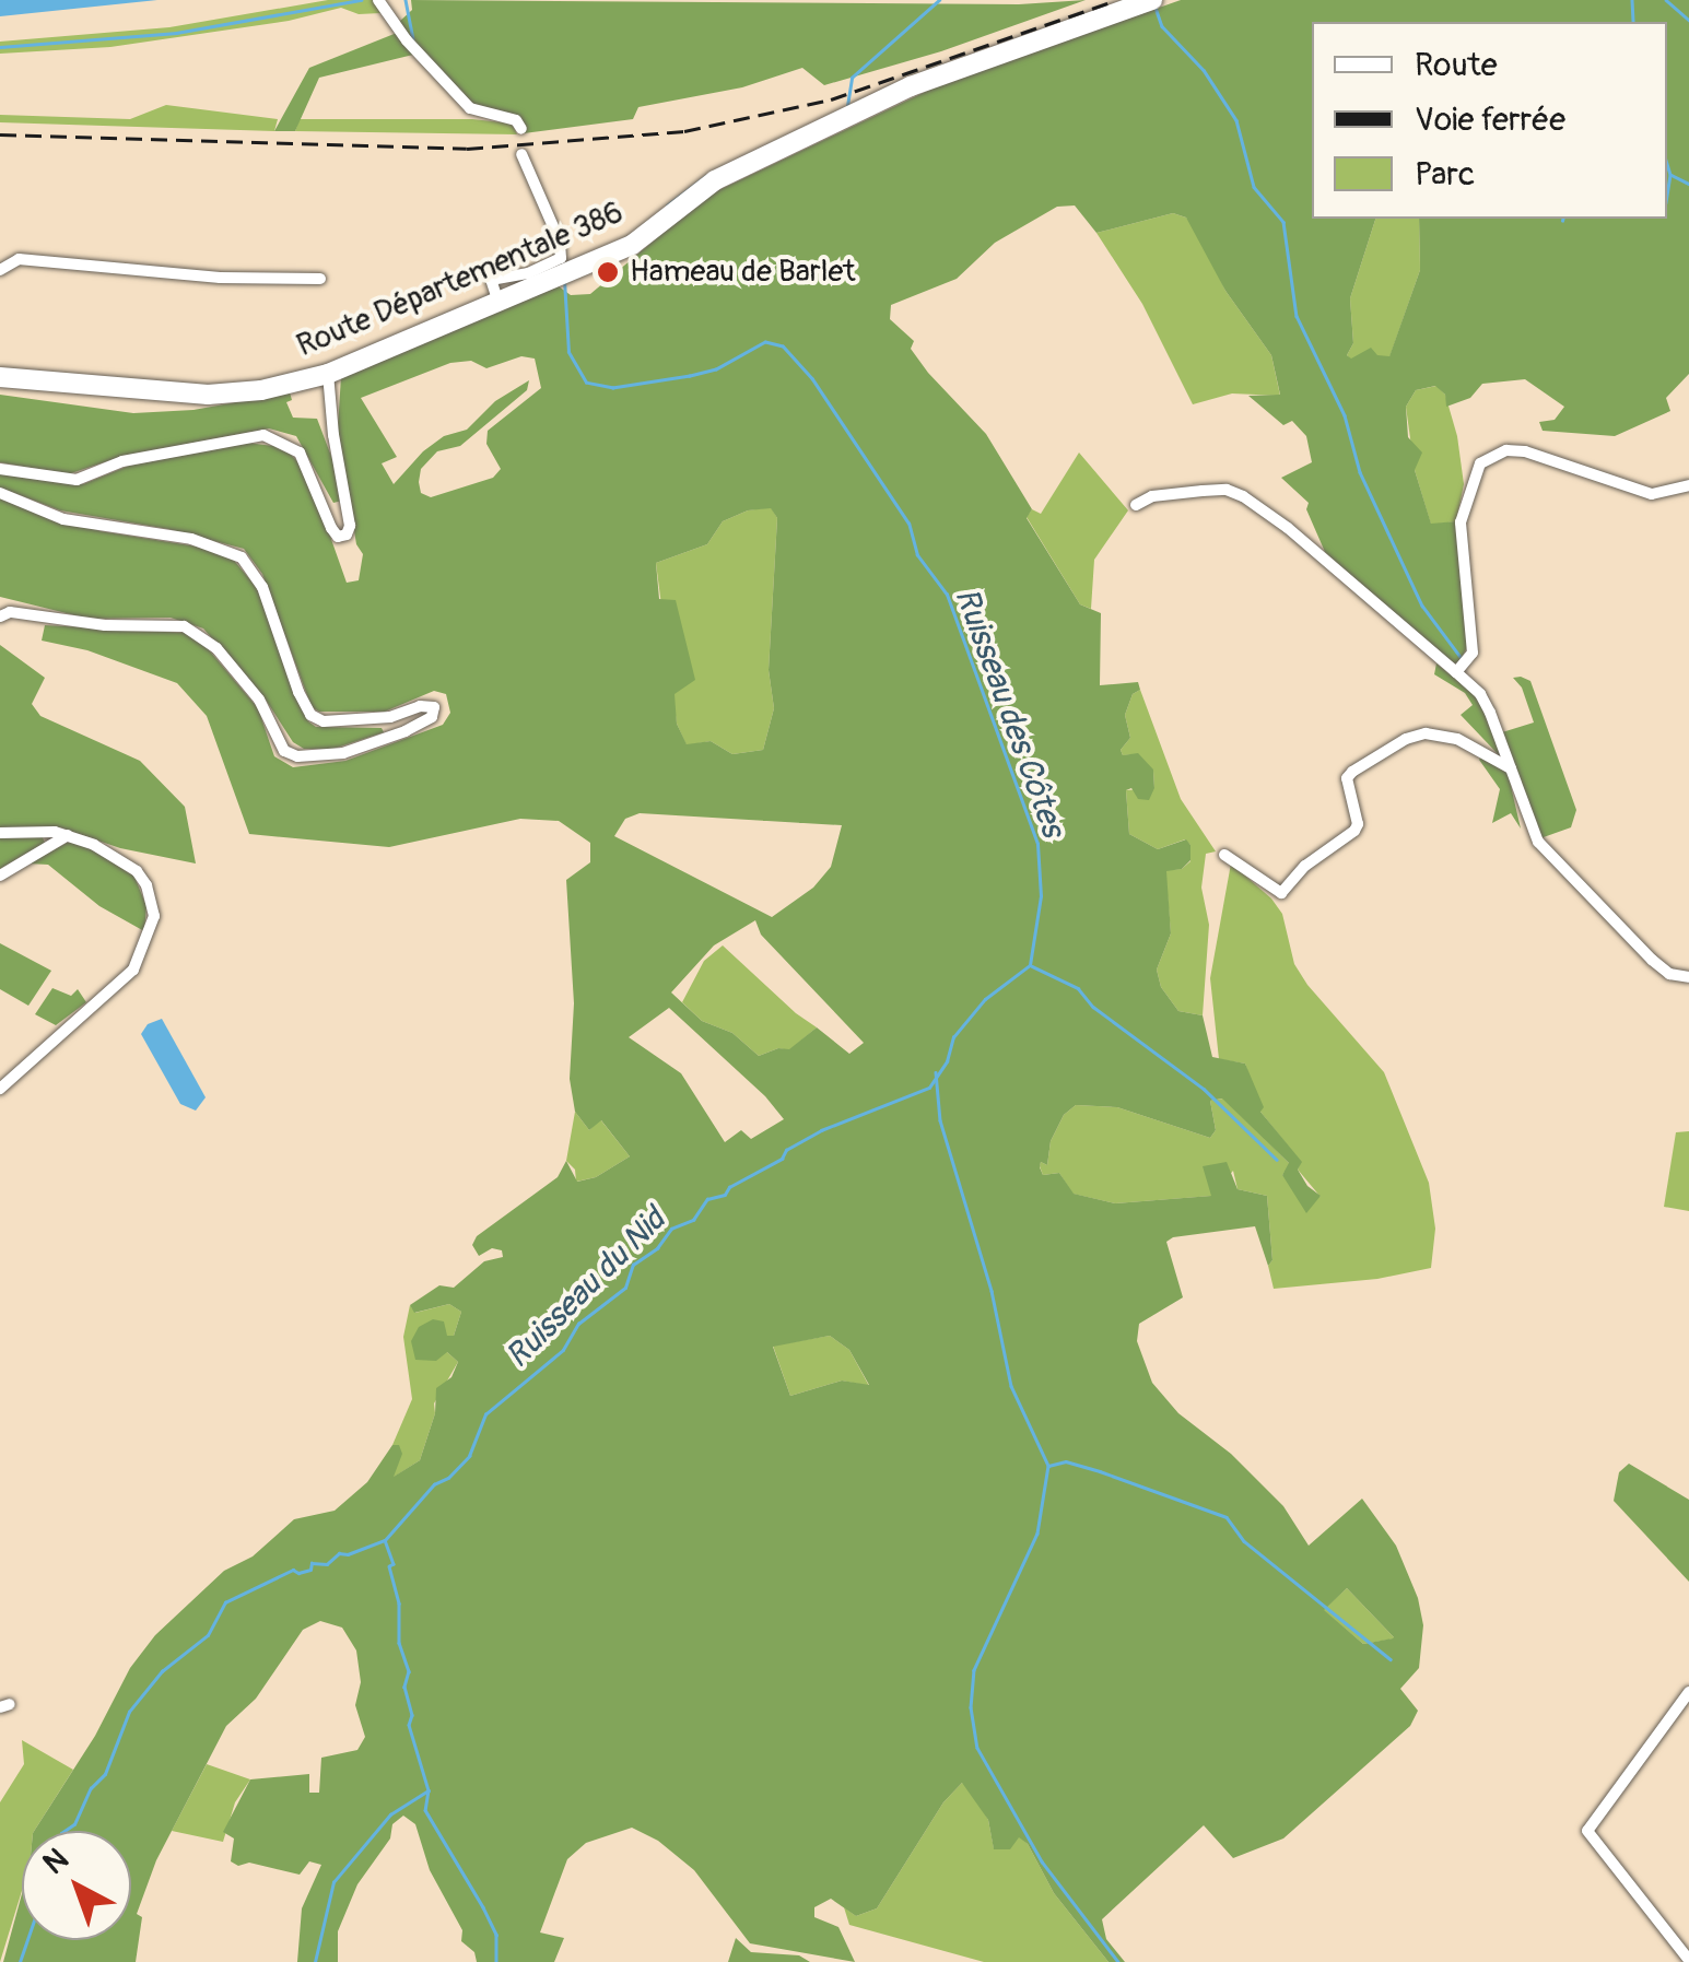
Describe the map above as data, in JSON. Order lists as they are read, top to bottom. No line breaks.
{"streets":{"main road":["Route Départementale 386"]},"water":["Ruisseau des Côtes","Ruisseau du Nid"],"places":["Hameau de Barlet"],"legend":["Route","Voie ferrée","Parc"],"north":"top left"}
